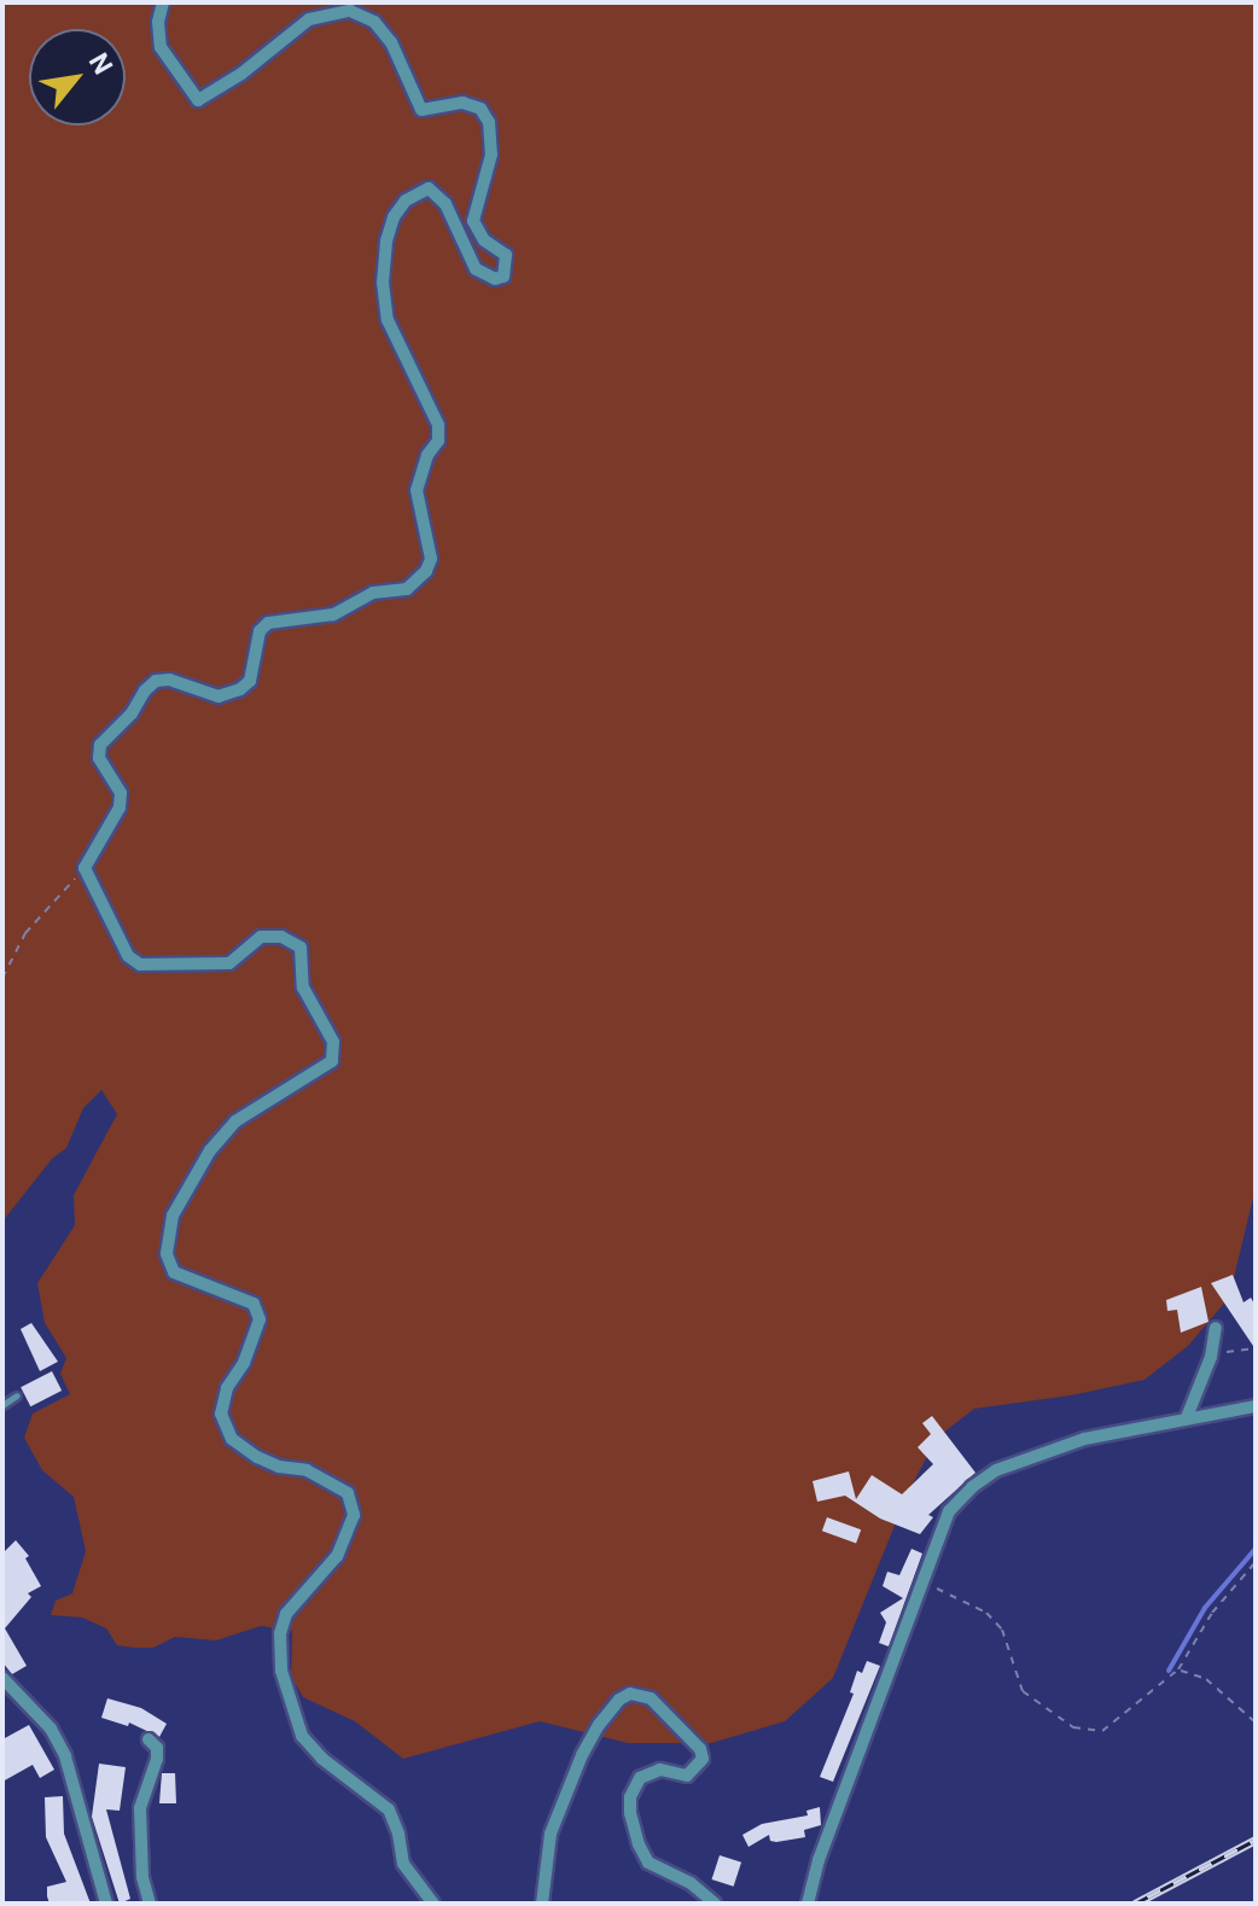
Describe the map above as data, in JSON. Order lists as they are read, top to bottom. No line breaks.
{"north":"top right"}
